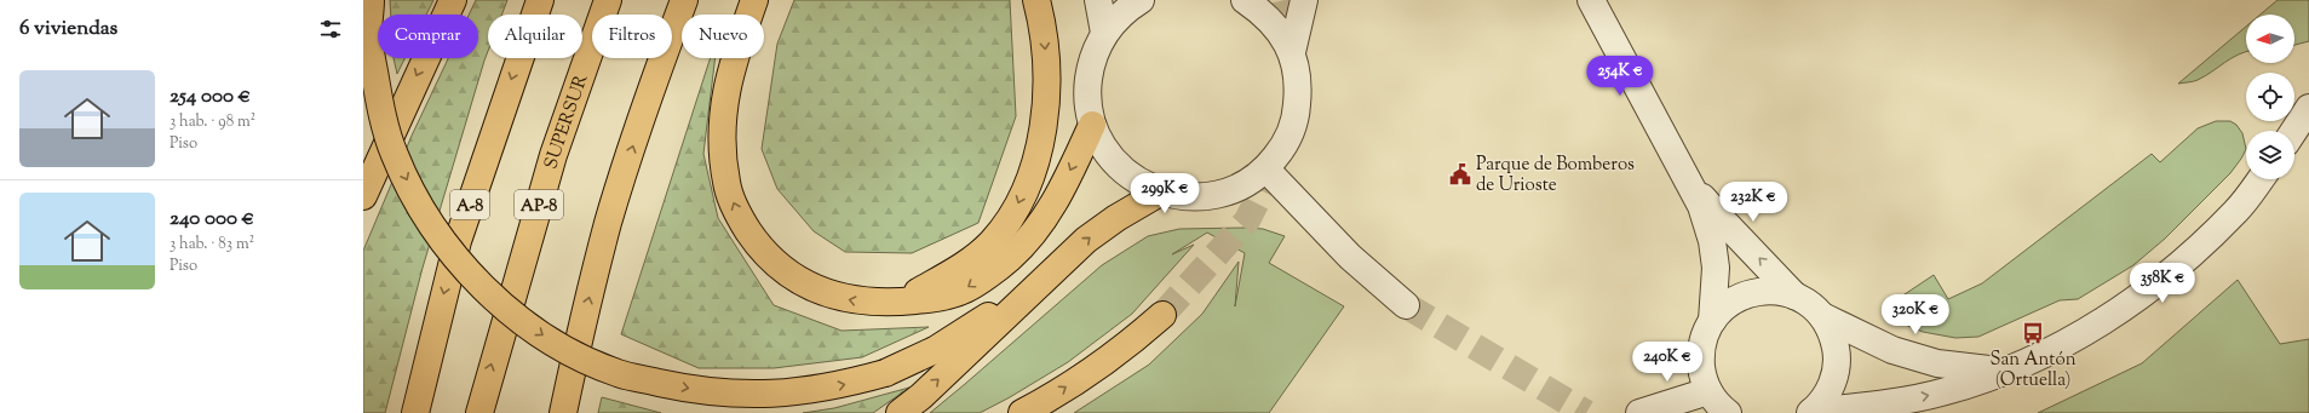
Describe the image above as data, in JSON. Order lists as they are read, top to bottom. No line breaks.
{"streets":{"highway":["SUPERSUR","A-8","AP-8"]},"places":{"public building":["Parque de Bomberos de Urioste"],"bus stop":["San Antón (Ortuella)"]},"north":"left","page":{"heading":"6 viviendas","chip":["Comprar","Alquilar","Filtros","Nuevo"],"price":["254K €","299K €","232K €","358K €","320K €","240K €"],"list":[{"name":"254 000 €","note":"3 hab. · 98 m² · Piso"},{"name":"240 000 €","note":"3 hab. · 83 m² · Piso"}]}}
